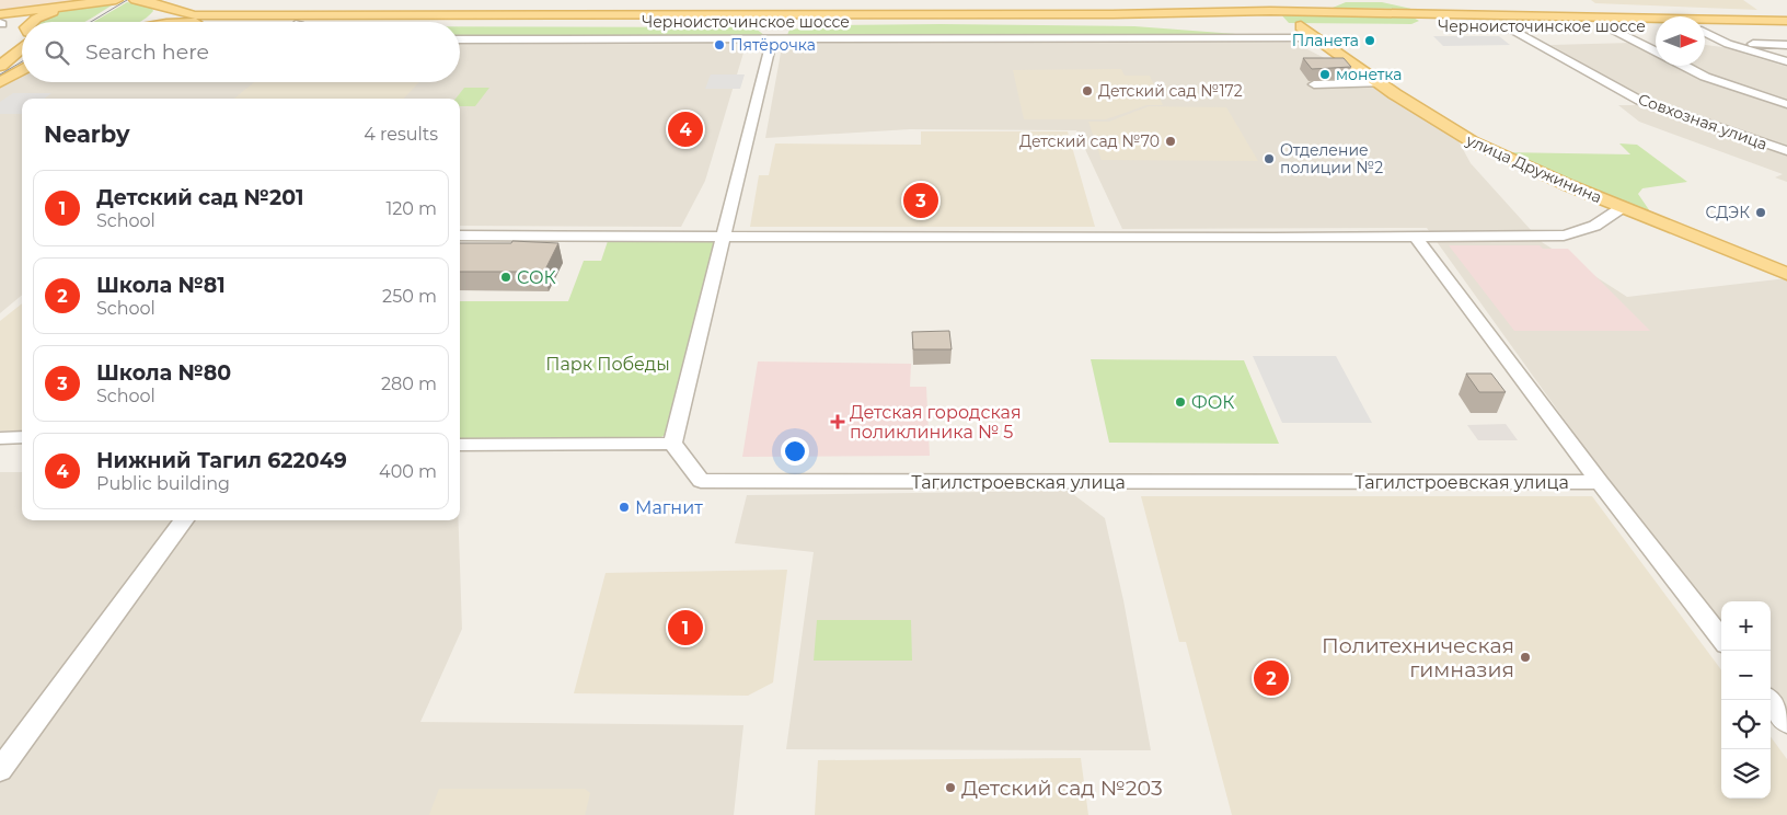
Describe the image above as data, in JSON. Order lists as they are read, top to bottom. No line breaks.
{"streets":{"main road":["Черноисточинское шоссе","улица Дружинина"],"street":["Совхозная улица","Тагилстроевская улица"]},"crossings":[["Черноисточинское шоссе","Совхозная улица"],["Черноисточинское шоссе","улица Дружинина"]],"parks":["Парк Победы"],"places":{"other":["Планета","Пятёрочка","монетка","Детский сад №172","Детский сад №70","Отделение полиции №2","СДЭК","СОК","ФОК","Магнит","Политехническая гимназия","Детский сад №203"],"health":["Детская городская поликлиника № 5"]},"north":"right","page":{"search":"Search here","heading":["Nearby","4 results"],"pins":["4","3","1","2"],"list":[{"mark":"1","name":"Детский сад №201","note":"School","value":"120 m"},{"mark":"2","name":"Школа №81","note":"School","value":"250 m"},{"mark":"3","name":"Школа №80","note":"School","value":"280 m"},{"mark":"4","name":"Нижний Тагил 622049","note":"Public building","value":"400 m"}],"map_buttons":["+","−"]}}
